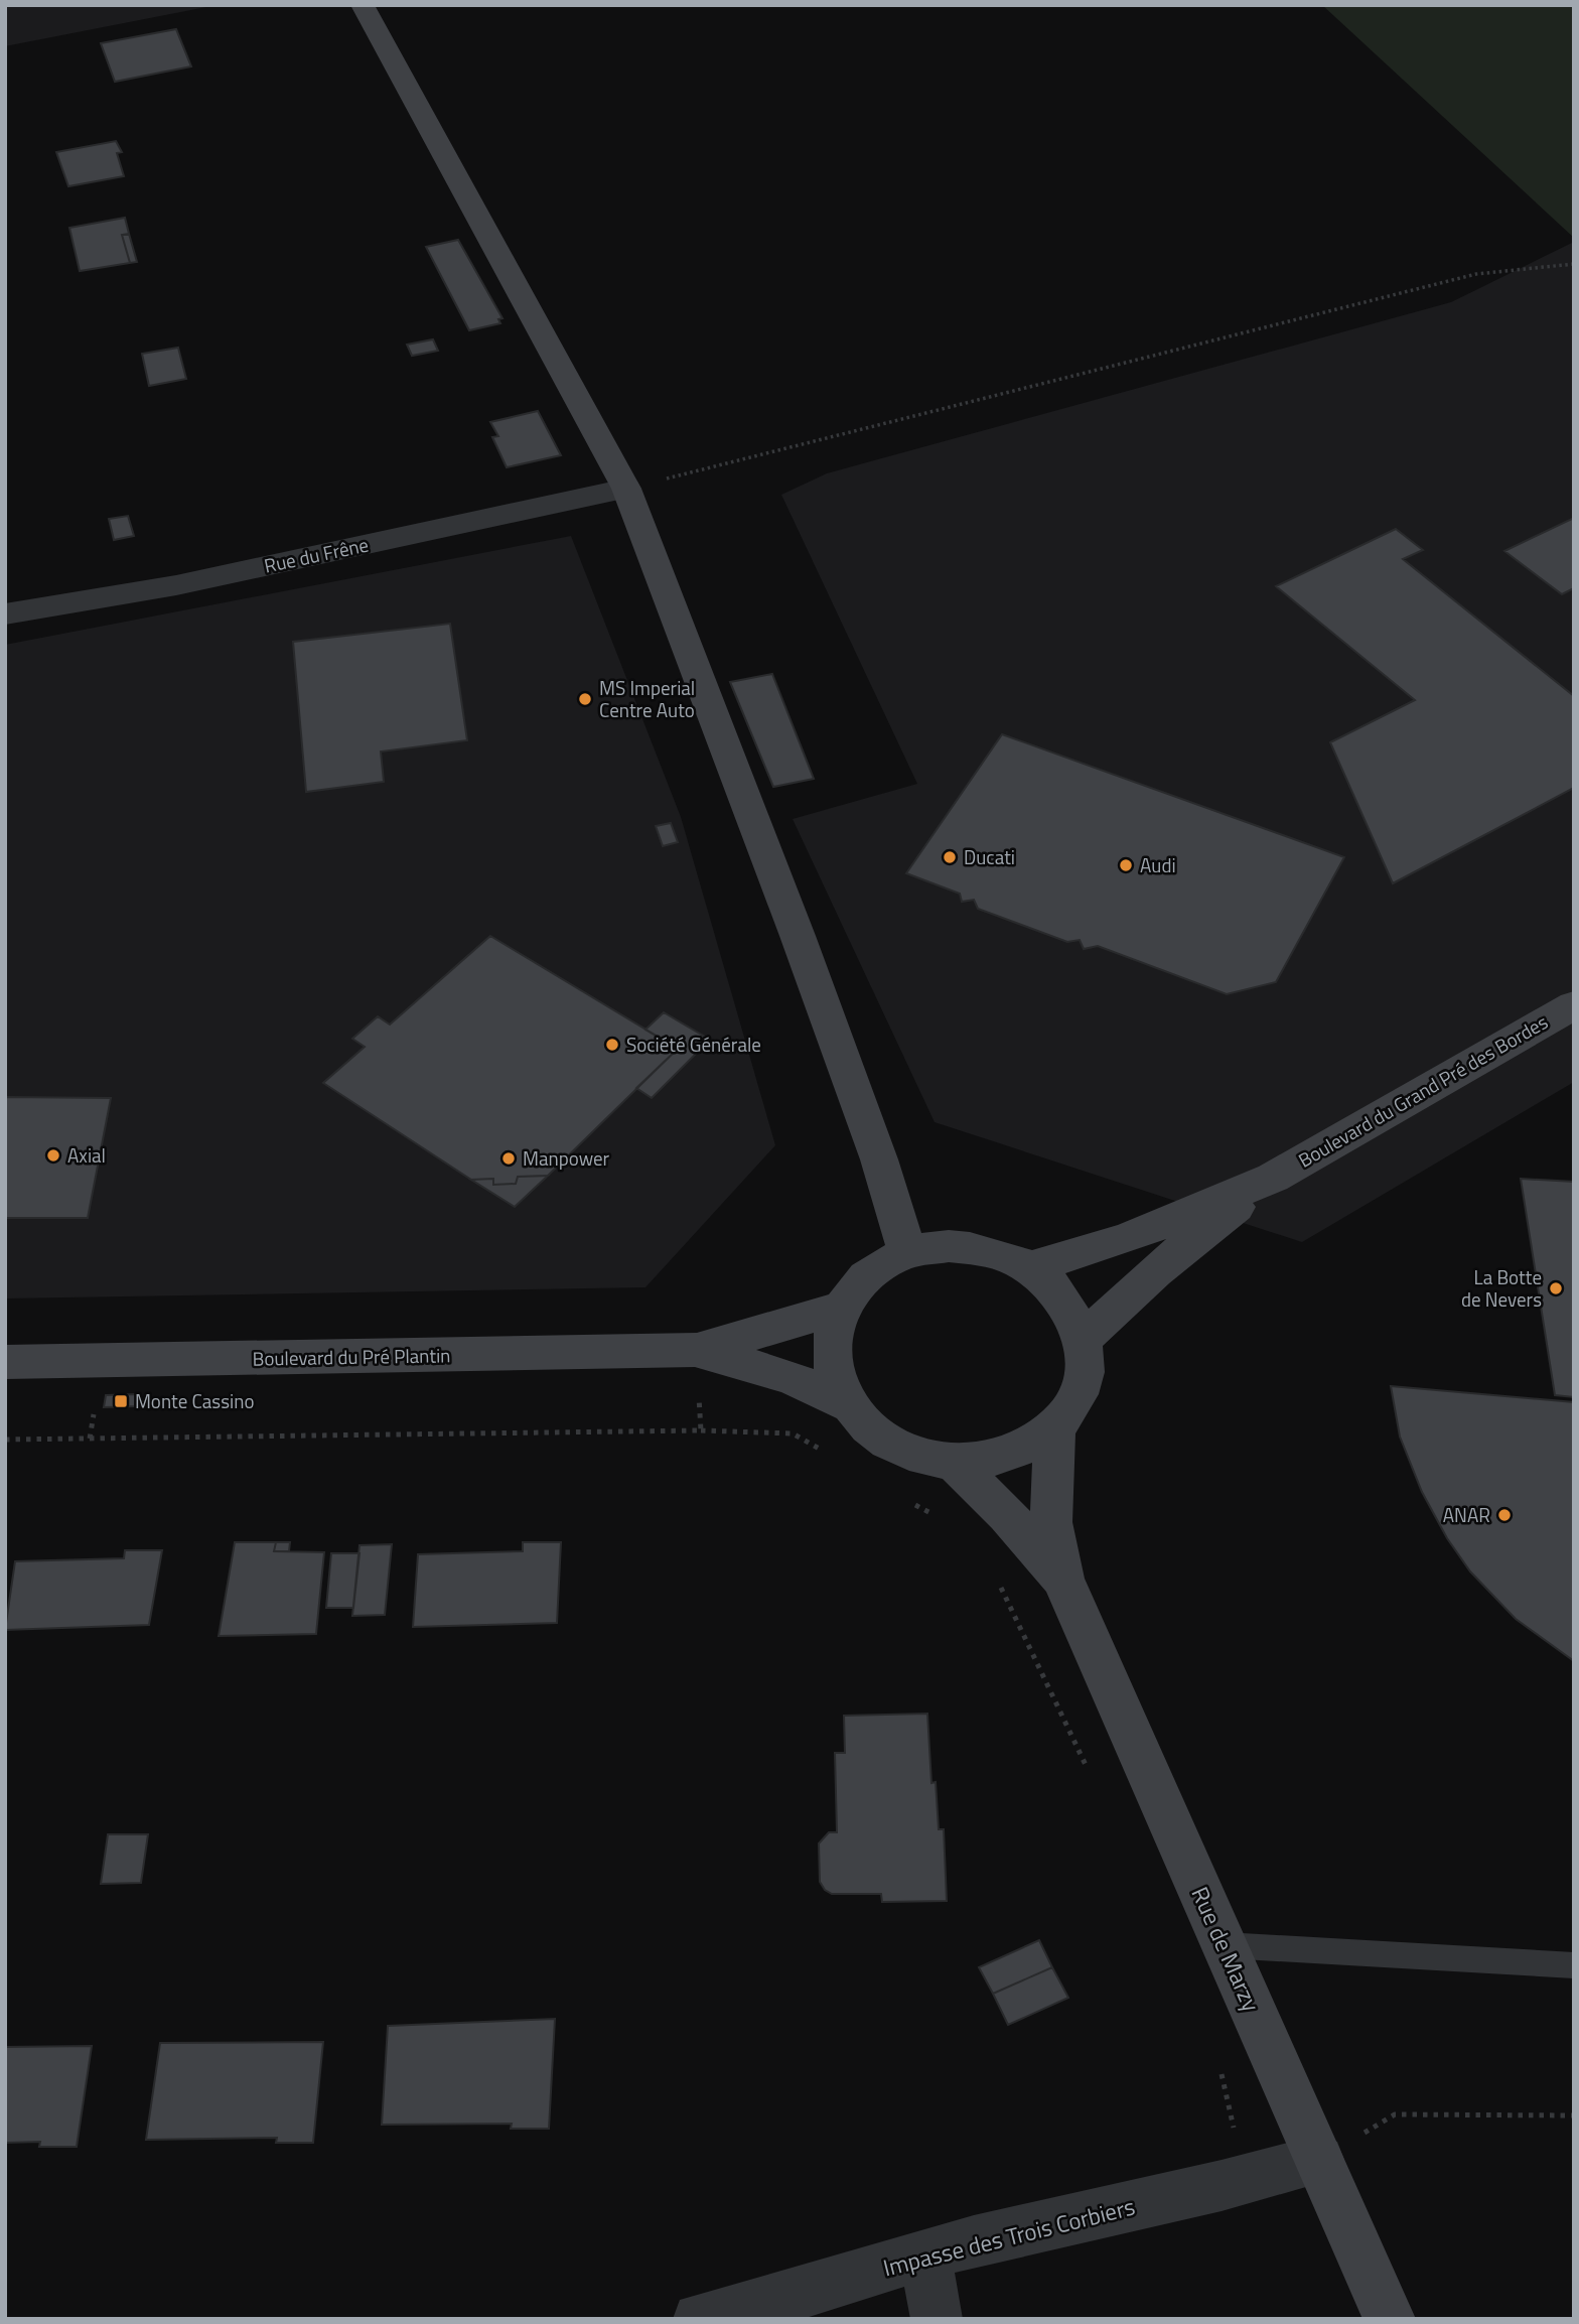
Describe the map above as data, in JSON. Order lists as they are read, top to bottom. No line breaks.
{"streets":{"main road":["Boulevard du Grand Pré des Bordes","Boulevard du Pré Plantin","Rue de Marzy"],"street":["Rue du Frêne","Impasse des Trois Corbiers"]},"crossings":[["Boulevard du Grand Pré des Bordes","Boulevard du Pré Plantin"],["Boulevard du Grand Pré des Bordes","Rue de Marzy"],["Boulevard du Pré Plantin","Rue de Marzy"],["Rue de Marzy","Impasse des Trois Corbiers"]],"places":{"other":["MS Imperial Centre Auto","Ducati","Audi","Société Générale","Axial","Manpower","La Botte de Nevers","ANAR"],"transit":["Monte Cassino"]}}
